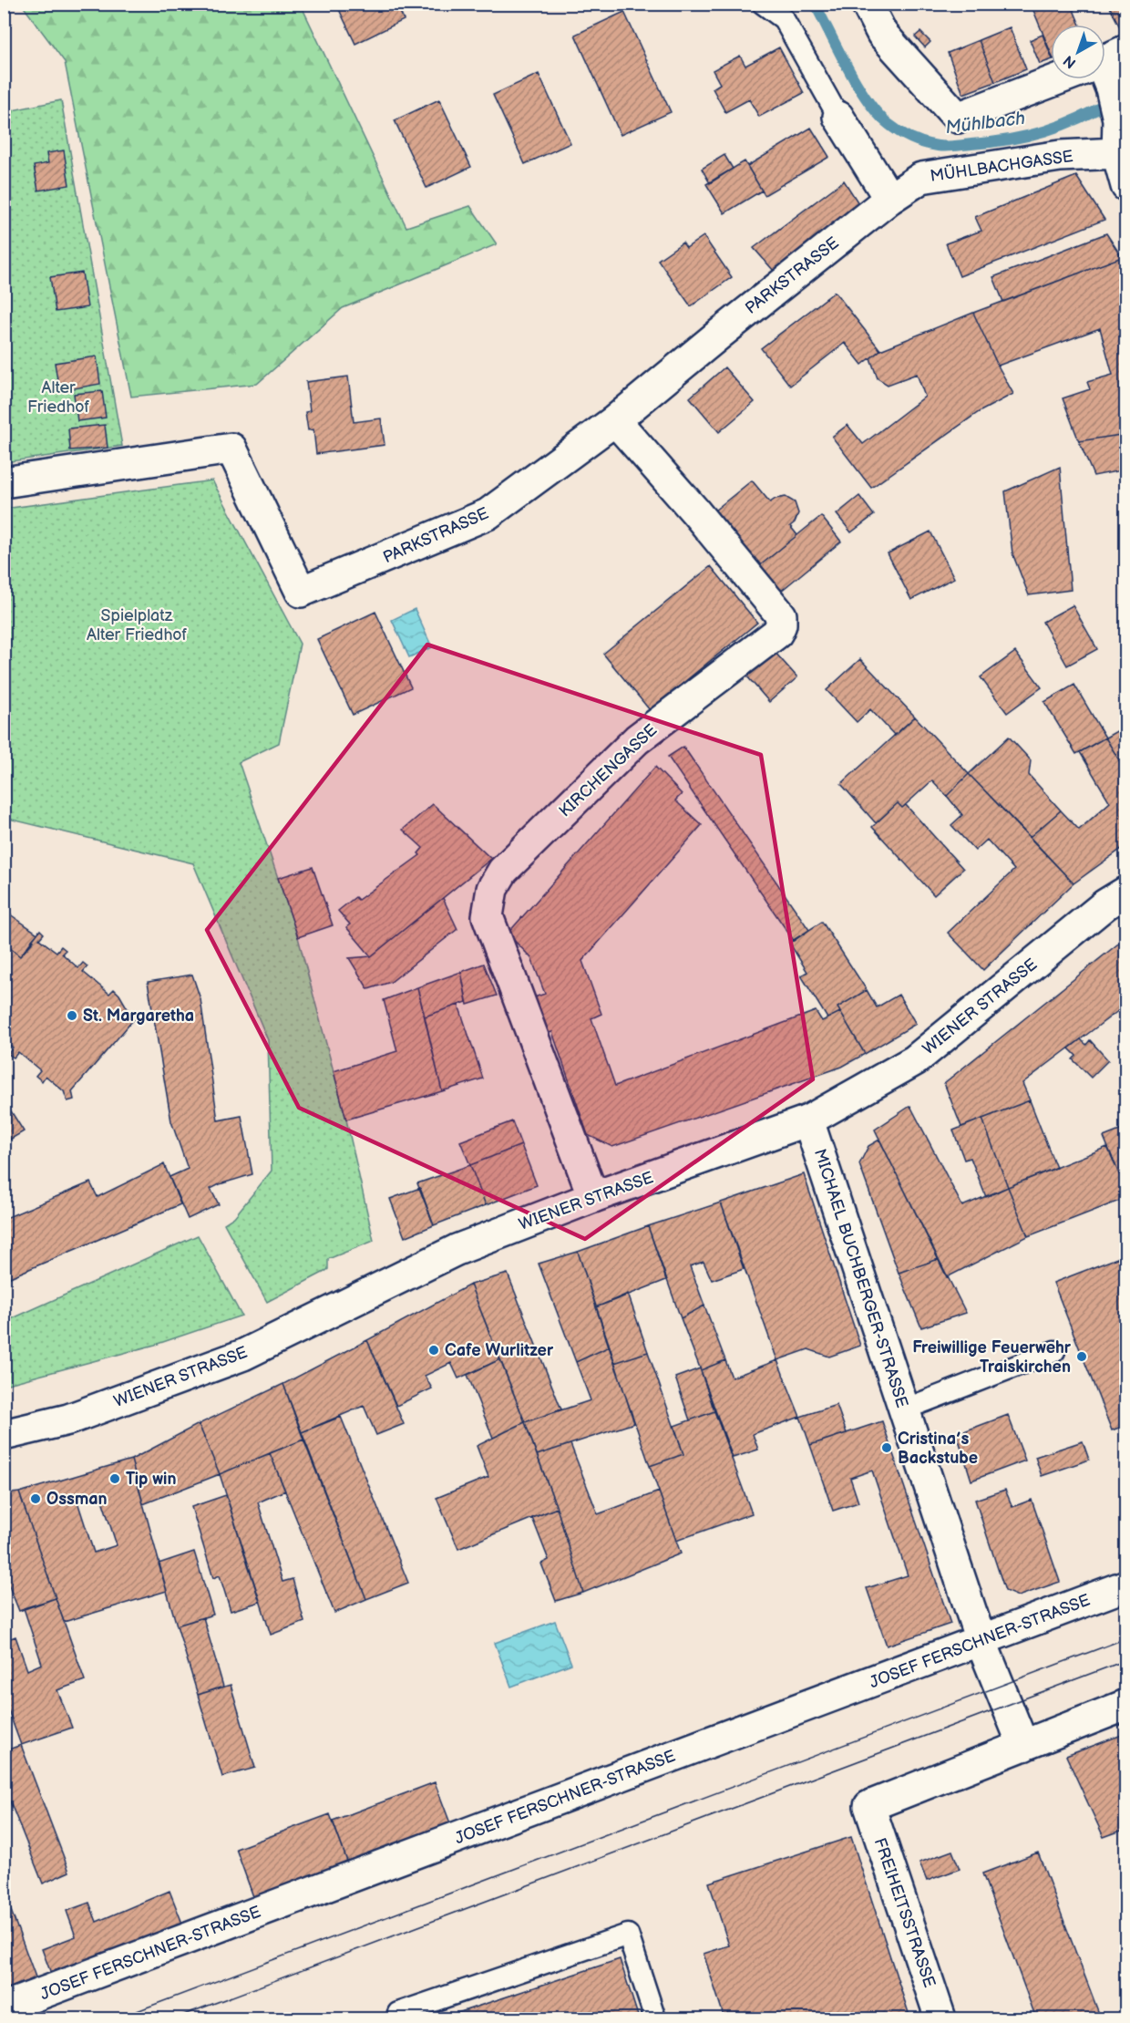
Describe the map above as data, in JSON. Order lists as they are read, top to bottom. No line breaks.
{"streets":{"street":["MÜHLBACHGASSE","PARKSTRASSE","KIRCHENGASSE","WIENER STRASSE","MICHAEL BUCHBERGER-STRASSE","JOSEF FERSCHNER-STRASSE","FREIHEITSSTRASSE"]},"crossings":[["MÜHLBACHGASSE","PARKSTRASSE"],["PARKSTRASSE","KIRCHENGASSE"],["KIRCHENGASSE","WIENER STRASSE"],["WIENER STRASSE","MICHAEL BUCHBERGER-STRASSE"],["MICHAEL BUCHBERGER-STRASSE","JOSEF FERSCHNER-STRASSE"],["MICHAEL BUCHBERGER-STRASSE","FREIHEITSSTRASSE"]],"water":["Mühlbach"],"parks":["Alter Friedhof","Spielplatz Alter Friedhof"],"places":["St. Margaretha","Cafe Wurlitzer","Freiwillige Feuerwehr Traiskirchen","Cristina’s Backstube","Tip win","Ossman"],"north":"bottom left"}
